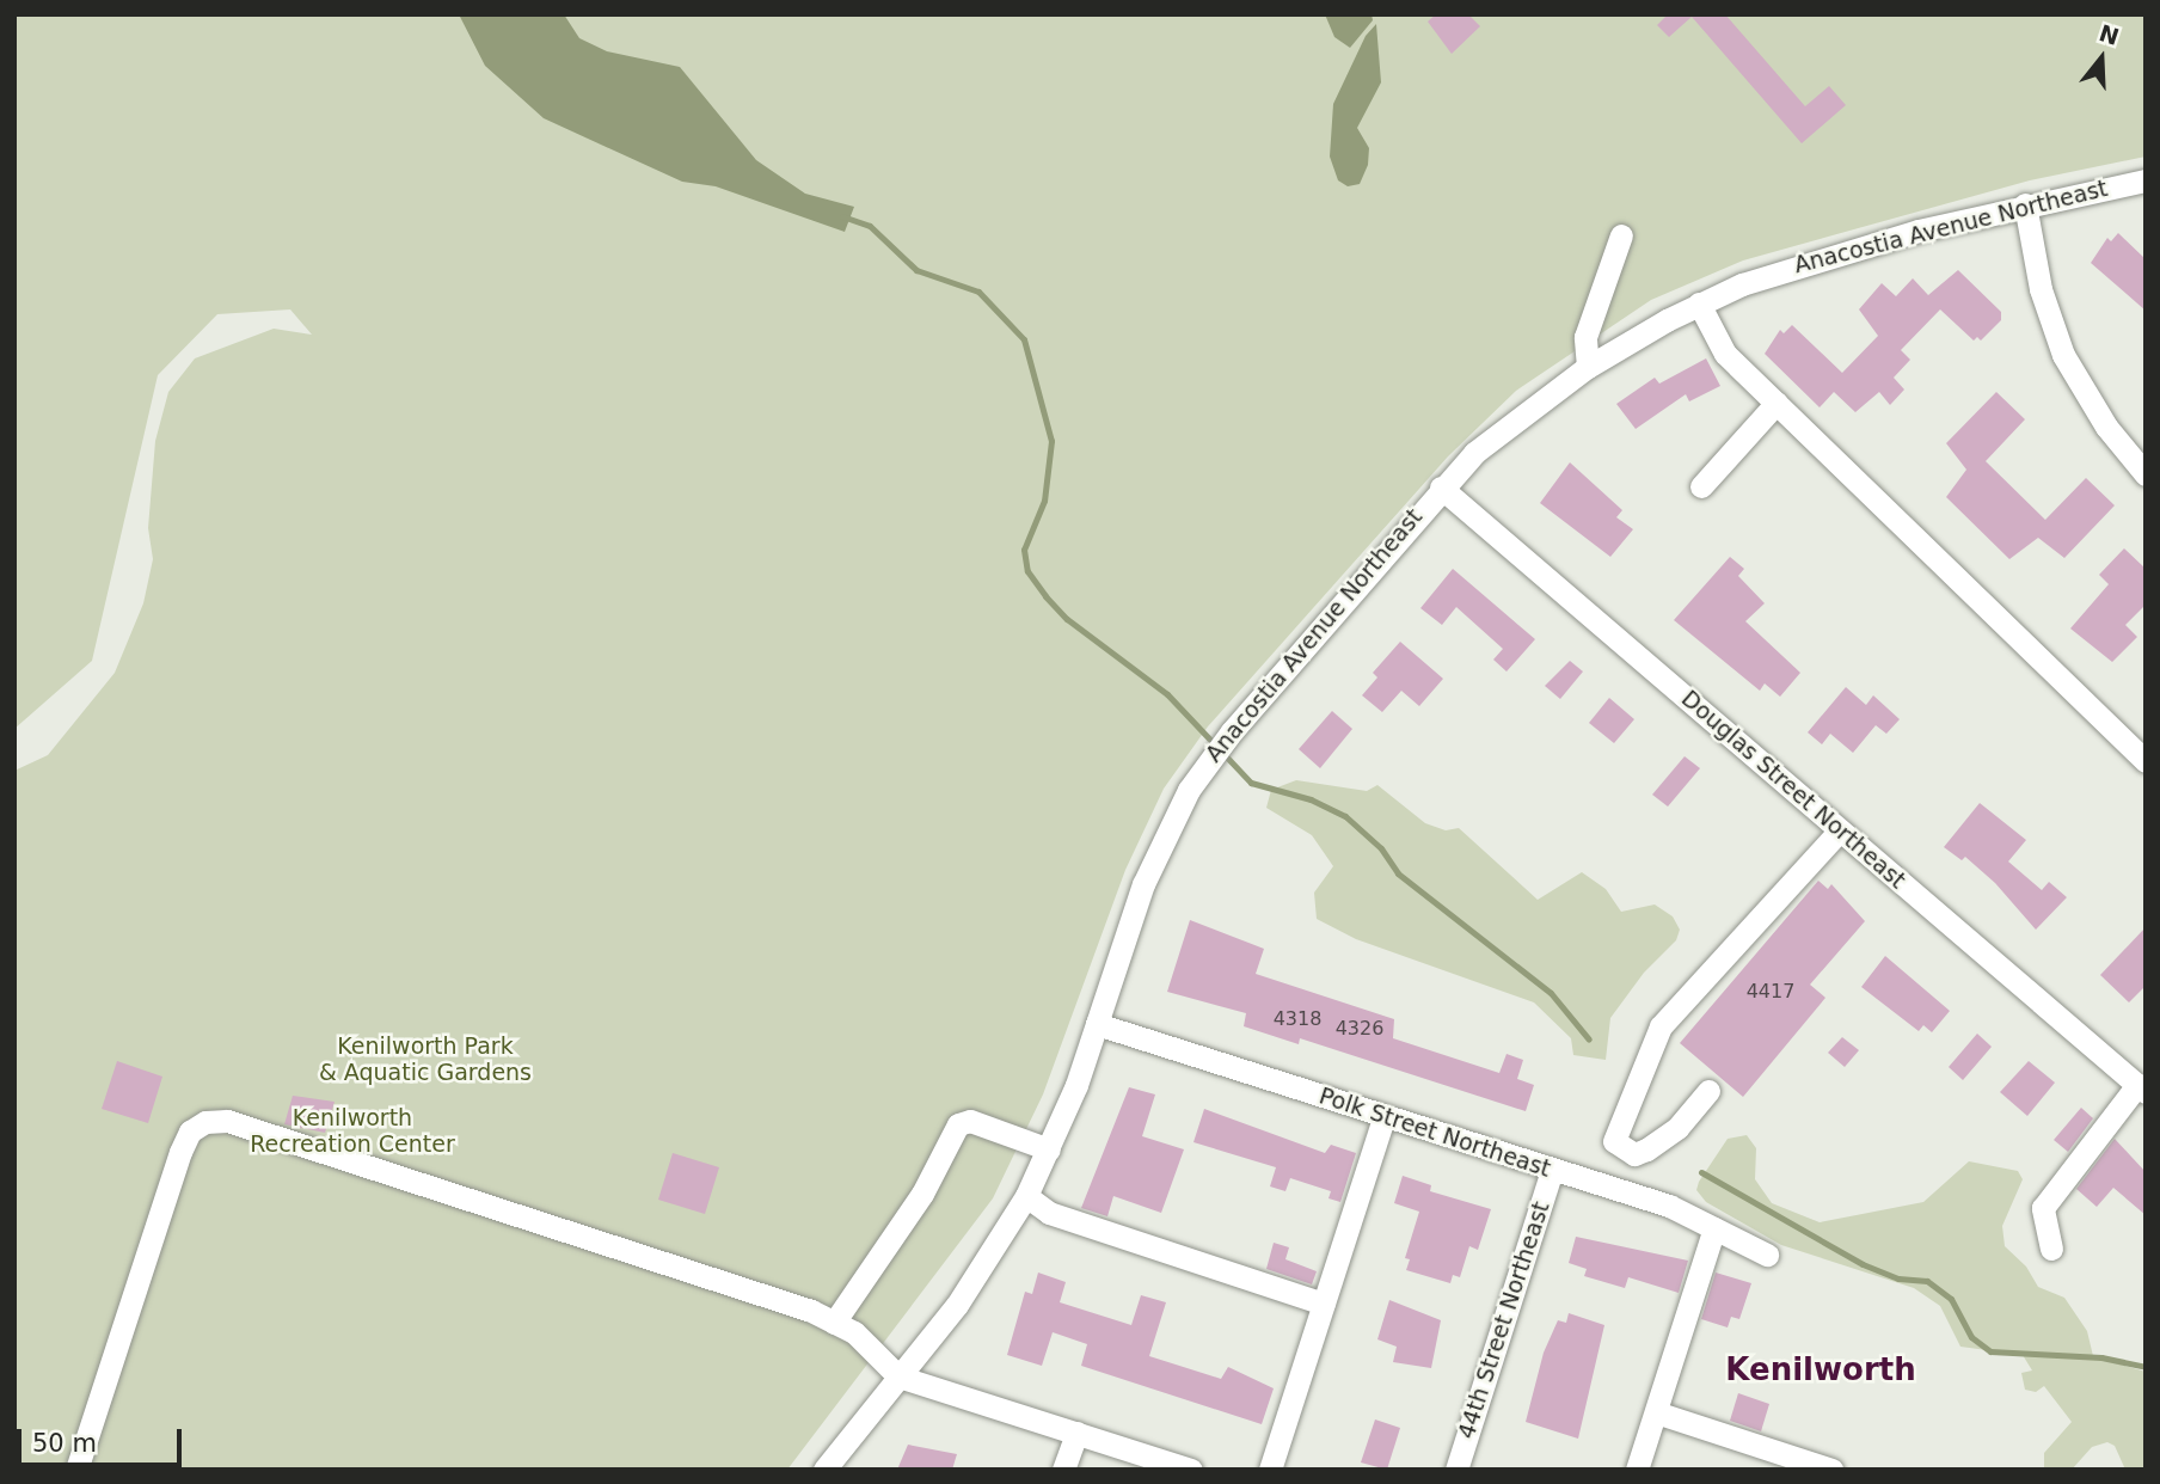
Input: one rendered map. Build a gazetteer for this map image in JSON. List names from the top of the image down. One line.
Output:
{"streets":{"street":["Anacostia Avenue Northeast","Douglas Street Northeast","Polk Street Northeast","44th Street Northeast"]},"crossings":[["Anacostia Avenue Northeast","Douglas Street Northeast"],["Anacostia Avenue Northeast","Polk Street Northeast"],["Polk Street Northeast","44th Street Northeast"]],"districts":["Kenilworth"],"parks":["Kenilworth Park & Aquatic Gardens","Kenilworth Recreation Center"],"house_numbers":["4417","4318","4326"],"scale_bar":"50 m","north":"top"}
